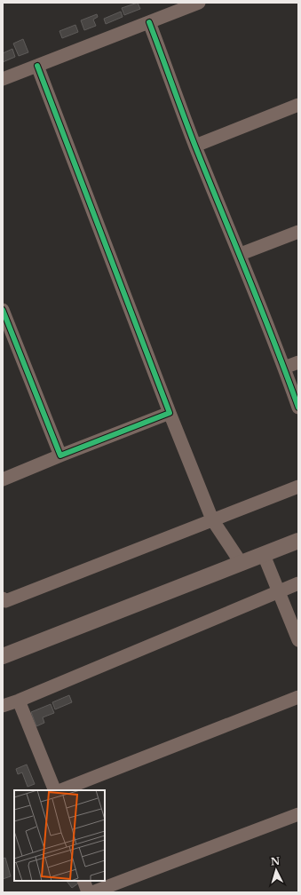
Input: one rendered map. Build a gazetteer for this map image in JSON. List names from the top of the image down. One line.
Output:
{"north":"top"}
